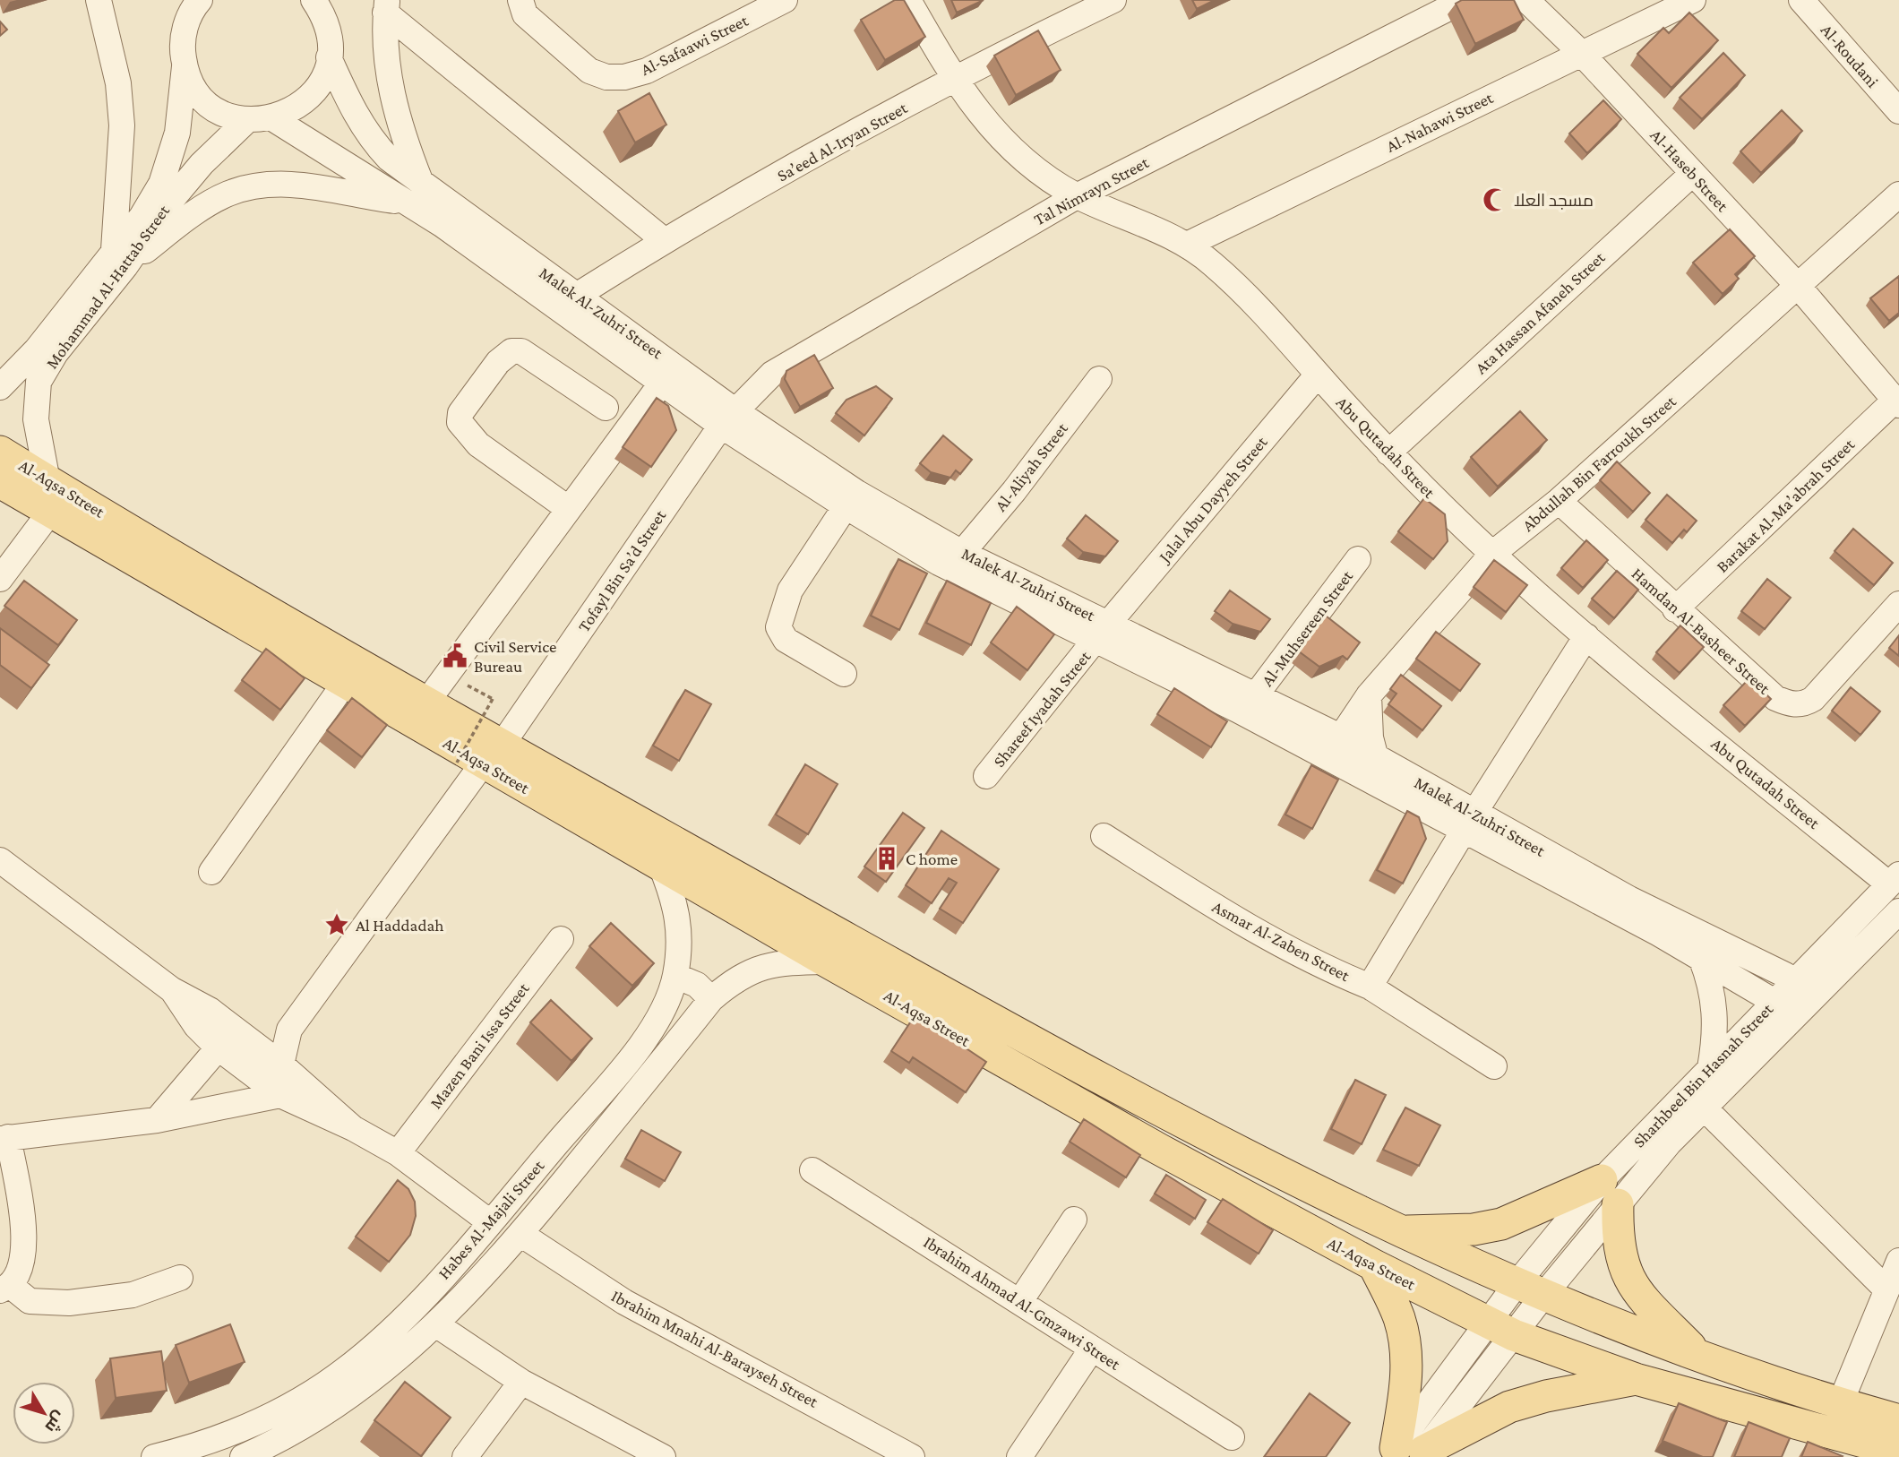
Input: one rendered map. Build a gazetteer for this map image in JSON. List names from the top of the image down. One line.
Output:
{"streets":{"main road":["Al-Aqsa Street"],"street":["Al-Safaawi Street","Al-Roudani","Al-Nahawi Street","Sa’eed Al-Iryan Street","Al-Haseb Street","Tal Nimrayn Street","Mohammad Al-Hattab Street","Malek Al-Zuhri Street","Ata Hassan Afaneh Street","Abu Qutadah Street","Abdullah Bin Farroukh Street","Al-Aliyah Street","Jalal Abu Dayyeh Street","Barakat Al-Ma’abrah Street","Tofayl Bin Sa’d Street","Al-Muhsereen Street","Hamdan Al-Basheer Street","Shareef Iyadah Street","Asmar Al-Zaben Street","Mazen Bani Issa Street","Sharhbeel Bin Hasnah Street","Habes Al-Majali Street","Ibrahim Ahmad Al-Gmzawi Street","Ibrahim Mnahi Al-Barayseh Street"]},"crossings":[["Al-Nahawi Street","Al-Haseb Street"],["Al-Nahawi Street","Abu Qutadah Street"],["Sa’eed Al-Iryan Street","Malek Al-Zuhri Street"],["Sa’eed Al-Iryan Street","Abu Qutadah Street"],["Al-Haseb Street","Ata Hassan Afaneh Street"],["Al-Haseb Street","Abdullah Bin Farroukh Street"],["Tal Nimrayn Street","Malek Al-Zuhri Street"],["Tal Nimrayn Street","Abu Qutadah Street"],["Tal Nimrayn Street","Tofayl Bin Sa’d Street"],["Mohammad Al-Hattab Street","Al-Aqsa Street"],["Malek Al-Zuhri Street","Abdullah Bin Farroukh Street"],["Malek Al-Zuhri Street","Al-Aliyah Street"],["Malek Al-Zuhri Street","Jalal Abu Dayyeh Street"],["Malek Al-Zuhri Street","Tofayl Bin Sa’d Street"],["Malek Al-Zuhri Street","Al-Muhsereen Street"],["Malek Al-Zuhri Street","Shareef Iyadah Street"],["Malek Al-Zuhri Street","Asmar Al-Zaben Street"],["Malek Al-Zuhri Street","Sharhbeel Bin Hasnah Street"],["Ata Hassan Afaneh Street","Abu Qutadah Street"],["Abu Qutadah Street","Abdullah Bin Farroukh Street"],["Abu Qutadah Street","Jalal Abu Dayyeh Street"],["Abu Qutadah Street","Asmar Al-Zaben Street"],["Abu Qutadah Street","Sharhbeel Bin Hasnah Street"],["Abdullah Bin Farroukh Street","Hamdan Al-Basheer Street"],["Al-Aqsa Street","Tofayl Bin Sa’d Street"],["Al-Aqsa Street","Sharhbeel Bin Hasnah Street"],["Al-Aqsa Street","Habes Al-Majali Street"],["Jalal Abu Dayyeh Street","Shareef Iyadah Street"],["Barakat Al-Ma’abrah Street","Hamdan Al-Basheer Street"],["Habes Al-Majali Street","Ibrahim Mnahi Al-Barayseh Street"]],"places":{"mosque":["مسجد العلا"],"public building":["Civil Service Bureau"],"building":["C home"],"place":["Al Haddadah"]},"north":"bottom right"}
